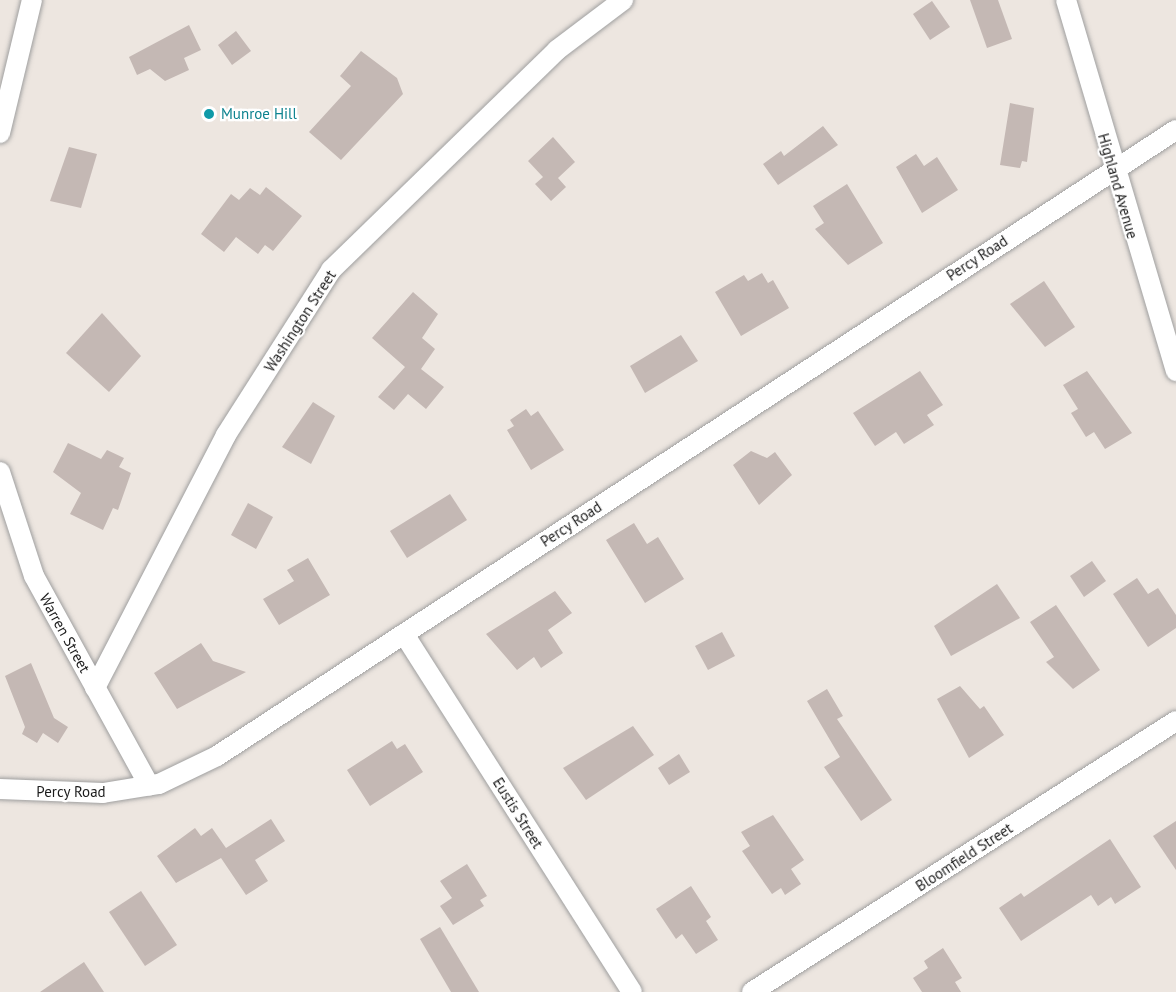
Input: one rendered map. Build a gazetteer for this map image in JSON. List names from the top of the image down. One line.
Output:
{"streets":{"street":["Highland Avenue","Percy Road","Washington Street","Warren Street","Eustis Street","Bloomfield Street"]},"crossings":[["Highland Avenue","Percy Road"],["Percy Road","Warren Street"],["Percy Road","Eustis Street"],["Washington Street","Warren Street"]],"places":["Munroe Hill"]}
